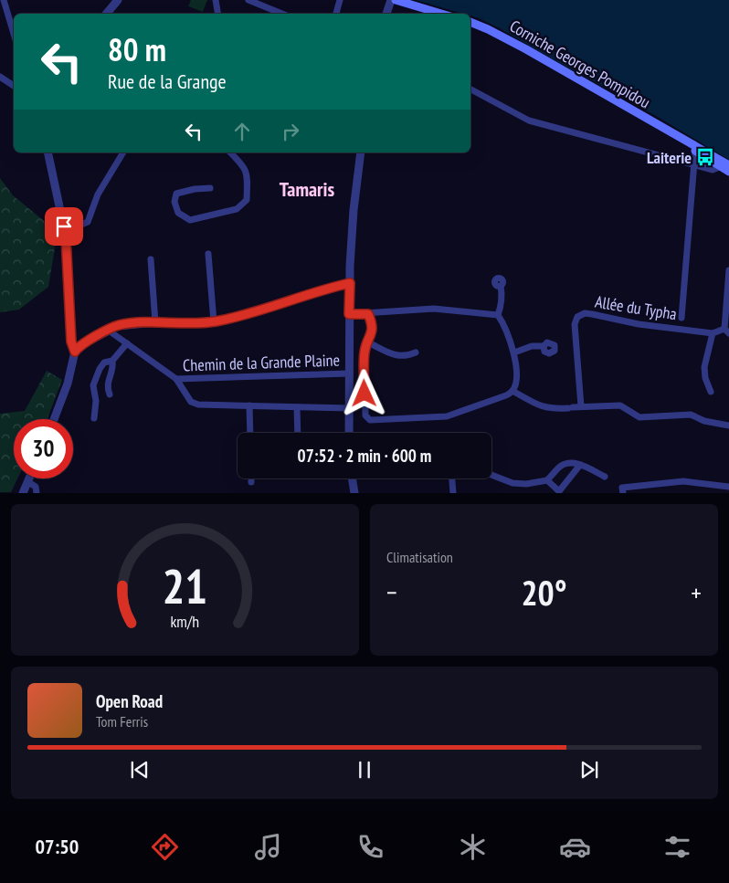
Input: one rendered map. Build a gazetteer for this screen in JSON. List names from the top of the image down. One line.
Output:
{"streets":{"main road":["Corniche Georges Pompidou"],"street":["Allée du Typha","Chemin de la Grande Plaine"]},"districts":["Tamaris"],"places":{"bus stop":["Laiterie"]},"page":{"turn":["80 m","Rue de la Grange"],"limit":"30","trip":"07:52 · 2 min · 600 m","tile":"Climatisation","heat":["−","20°","+"],"song":["Open Road","Tom Ferris"],"tabs":"07:50","gauge":["21","km/h"]}}
